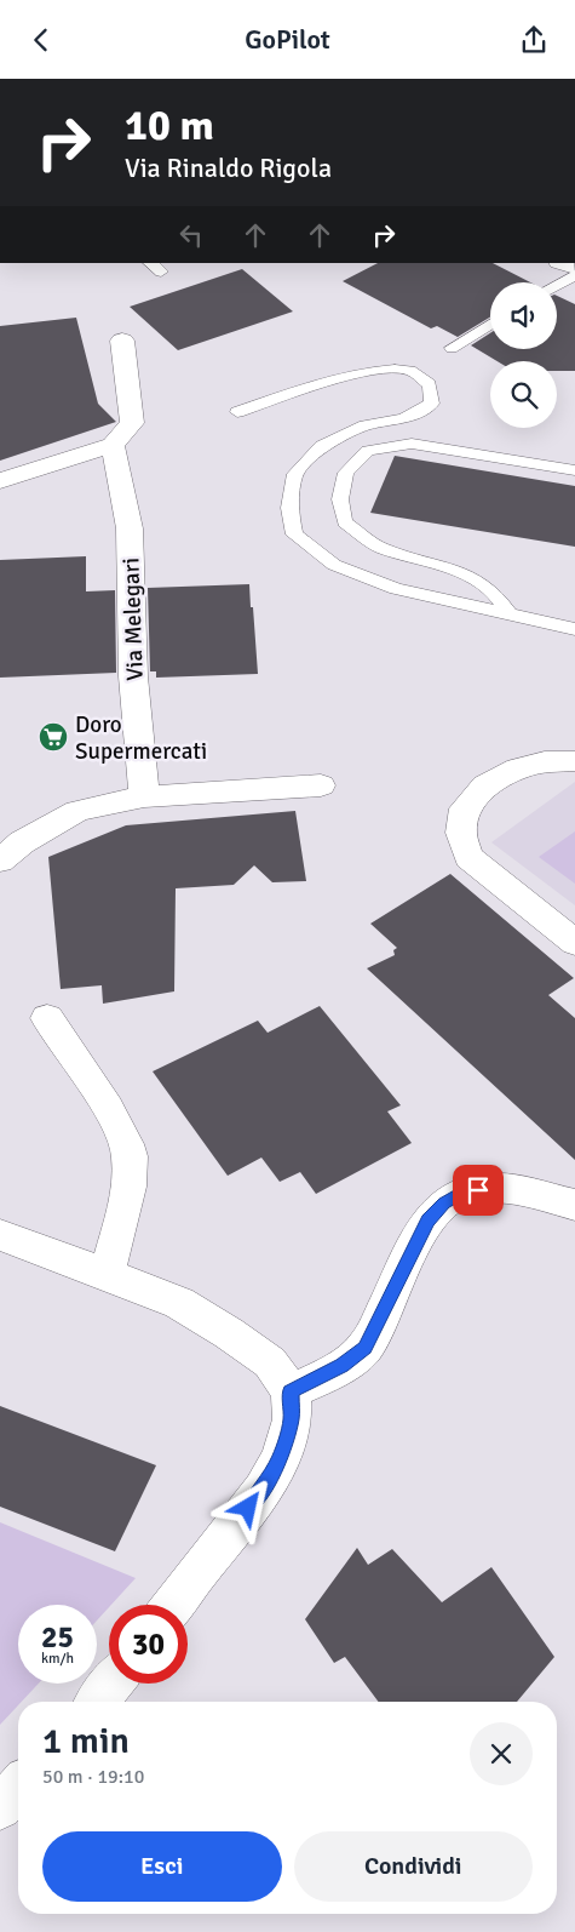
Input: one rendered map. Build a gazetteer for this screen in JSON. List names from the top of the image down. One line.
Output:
{"streets":{"street":["Via Melegari"]},"places":{"supermarket":["Doro Supermercati"]},"page":{"header":"GoPilot","turn":["10 m","Via Rinaldo Rigola"],"speed":"25 km/h","limit":"30","heading":["1 min","50 m · 19:10"],"buttons":["Esci","Condividi"]}}
